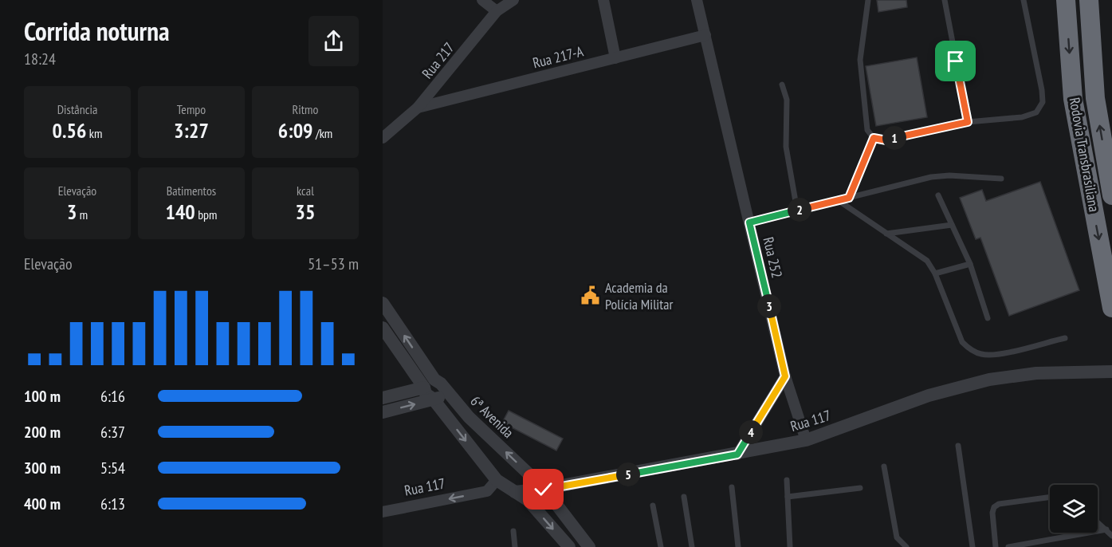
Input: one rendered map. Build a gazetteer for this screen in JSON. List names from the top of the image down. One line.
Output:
{"streets":{"highway":["Rodovia Transbrasiliana"],"street":["Rua 217-A","Rua 217","Rua 252","6ª Avenida","Rua 117"]},"crossings":[["Rua 217-A","Rua 217"],["Rua 217-A","Rua 252"],["Rua 252","Rua 117"],["6ª Avenida","Rua 117"]],"places":{"public building":["Academia da Polícia Militar"]},"page":{"heading":["Corrida noturna","18:24"],"stats":[["Distância","0.56 km"],["Tempo","3:27"],["Ritmo","6:09 /km"],["Elevação","3 m"],["Batimentos","140 bpm"],["kcal","35"]],"pins":["1","2","3","4","5"],"chart":["Elevação","51–53 m"],"list":[{"name":"100 m","note":"6:16"},{"name":"200 m","note":"6:37"},{"name":"300 m","note":"5:54"},{"name":"400 m","note":"6:13"}]}}
